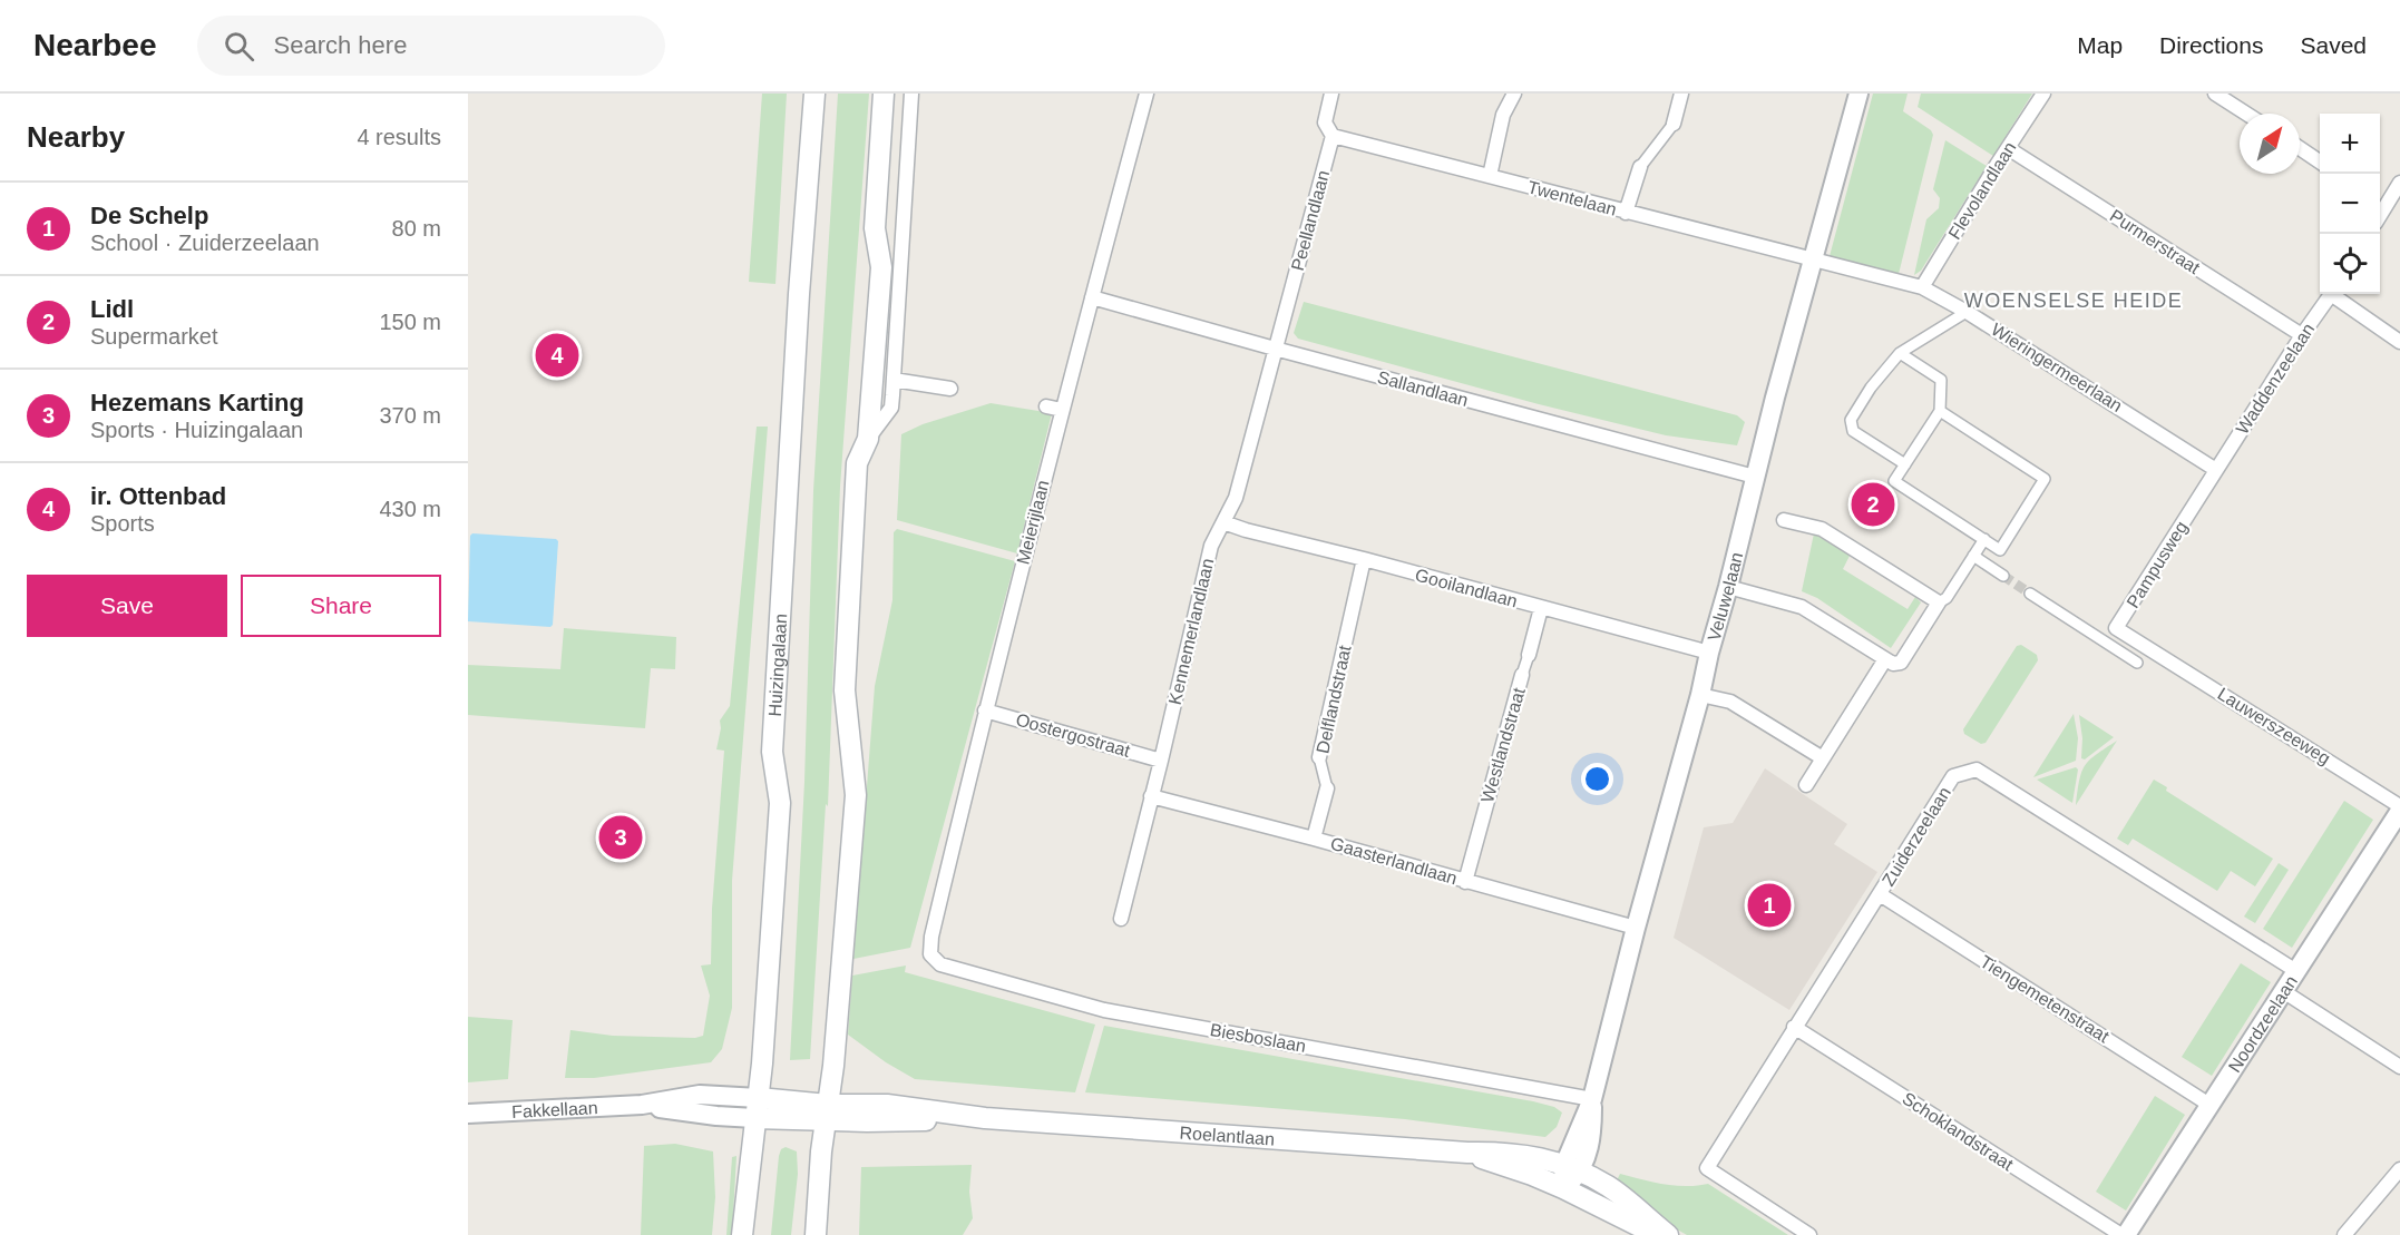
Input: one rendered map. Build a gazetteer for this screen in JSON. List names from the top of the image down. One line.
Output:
{"streets":{"main road":["Huizingalaan","Roelantlaan"],"street":["Flevolandlaan","Twentelaan","Peellandlaan","Purmerstraat","Wieringermeerlaan","Waddenzeelaan","Sallandlaan","Meierijlaan","Pampusweg","Gooilandlaan","Veluwelaan","Kennemerlandlaan","Delflandstraat","Lauwerszeeweg","Oostergostraat","Westlandstraat","Zuiderzeelaan","Gaasterlandlaan","Tiengemetenstraat","Noordzeelaan","Biesboslaan","Fakkellaan","Schoklandstraat"]},"crossings":[["Flevolandlaan","Purmerstraat"],["Flevolandlaan","Wieringermeerlaan"],["Twentelaan","Peellandlaan"],["Twentelaan","Wieringermeerlaan"],["Twentelaan","Veluwelaan"],["Peellandlaan","Sallandlaan"],["Peellandlaan","Kennemerlandlaan"],["Purmerstraat","Waddenzeelaan"],["Wieringermeerlaan","Waddenzeelaan"],["Wieringermeerlaan","Pampusweg"],["Wieringermeerlaan","Veluwelaan"],["Waddenzeelaan","Pampusweg"],["Sallandlaan","Meierijlaan"],["Sallandlaan","Veluwelaan"],["Sallandlaan","Kennemerlandlaan"],["Meierijlaan","Oostergostraat"],["Meierijlaan","Biesboslaan"],["Pampusweg","Lauwerszeeweg"],["Gooilandlaan","Veluwelaan"],["Gooilandlaan","Kennemerlandlaan"],["Gooilandlaan","Delflandstraat"],["Gooilandlaan","Westlandstraat"],["Veluwelaan","Gaasterlandlaan"],["Veluwelaan","Biesboslaan"],["Veluwelaan","Roelantlaan"],["Kennemerlandlaan","Oostergostraat"],["Kennemerlandlaan","Gaasterlandlaan"],["Huizingalaan","Fakkellaan"],["Huizingalaan","Roelantlaan"],["Delflandstraat","Gaasterlandlaan"],["Lauwerszeeweg","Noordzeelaan"],["Westlandstraat","Gaasterlandlaan"],["Zuiderzeelaan","Tiengemetenstraat"],["Zuiderzeelaan","Noordzeelaan"],["Zuiderzeelaan","Schoklandstraat"],["Tiengemetenstraat","Noordzeelaan"],["Noordzeelaan","Schoklandstraat"],["Fakkellaan","Roelantlaan"]],"districts":["WOENSELSE HEIDE"],"north":"top right","page":{"header":"Nearbee","search":"Search here","nav":["Map","Directions","Saved"],"heading":["Nearby","4 results"],"map_buttons":["+","−"],"list":[{"mark":"1","name":"De Schelp","note":"School · Zuiderzeelaan","value":"80 m"},{"mark":"2","name":"Lidl","note":"Supermarket","value":"150 m"},{"mark":"3","name":"Hezemans Karting","note":"Sports · Huizingalaan","value":"370 m"},{"mark":"4","name":"ir. Ottenbad","note":"Sports","value":"430 m"}],"pins":["4","2","3","1"],"buttons":["Save","Share"]}}
